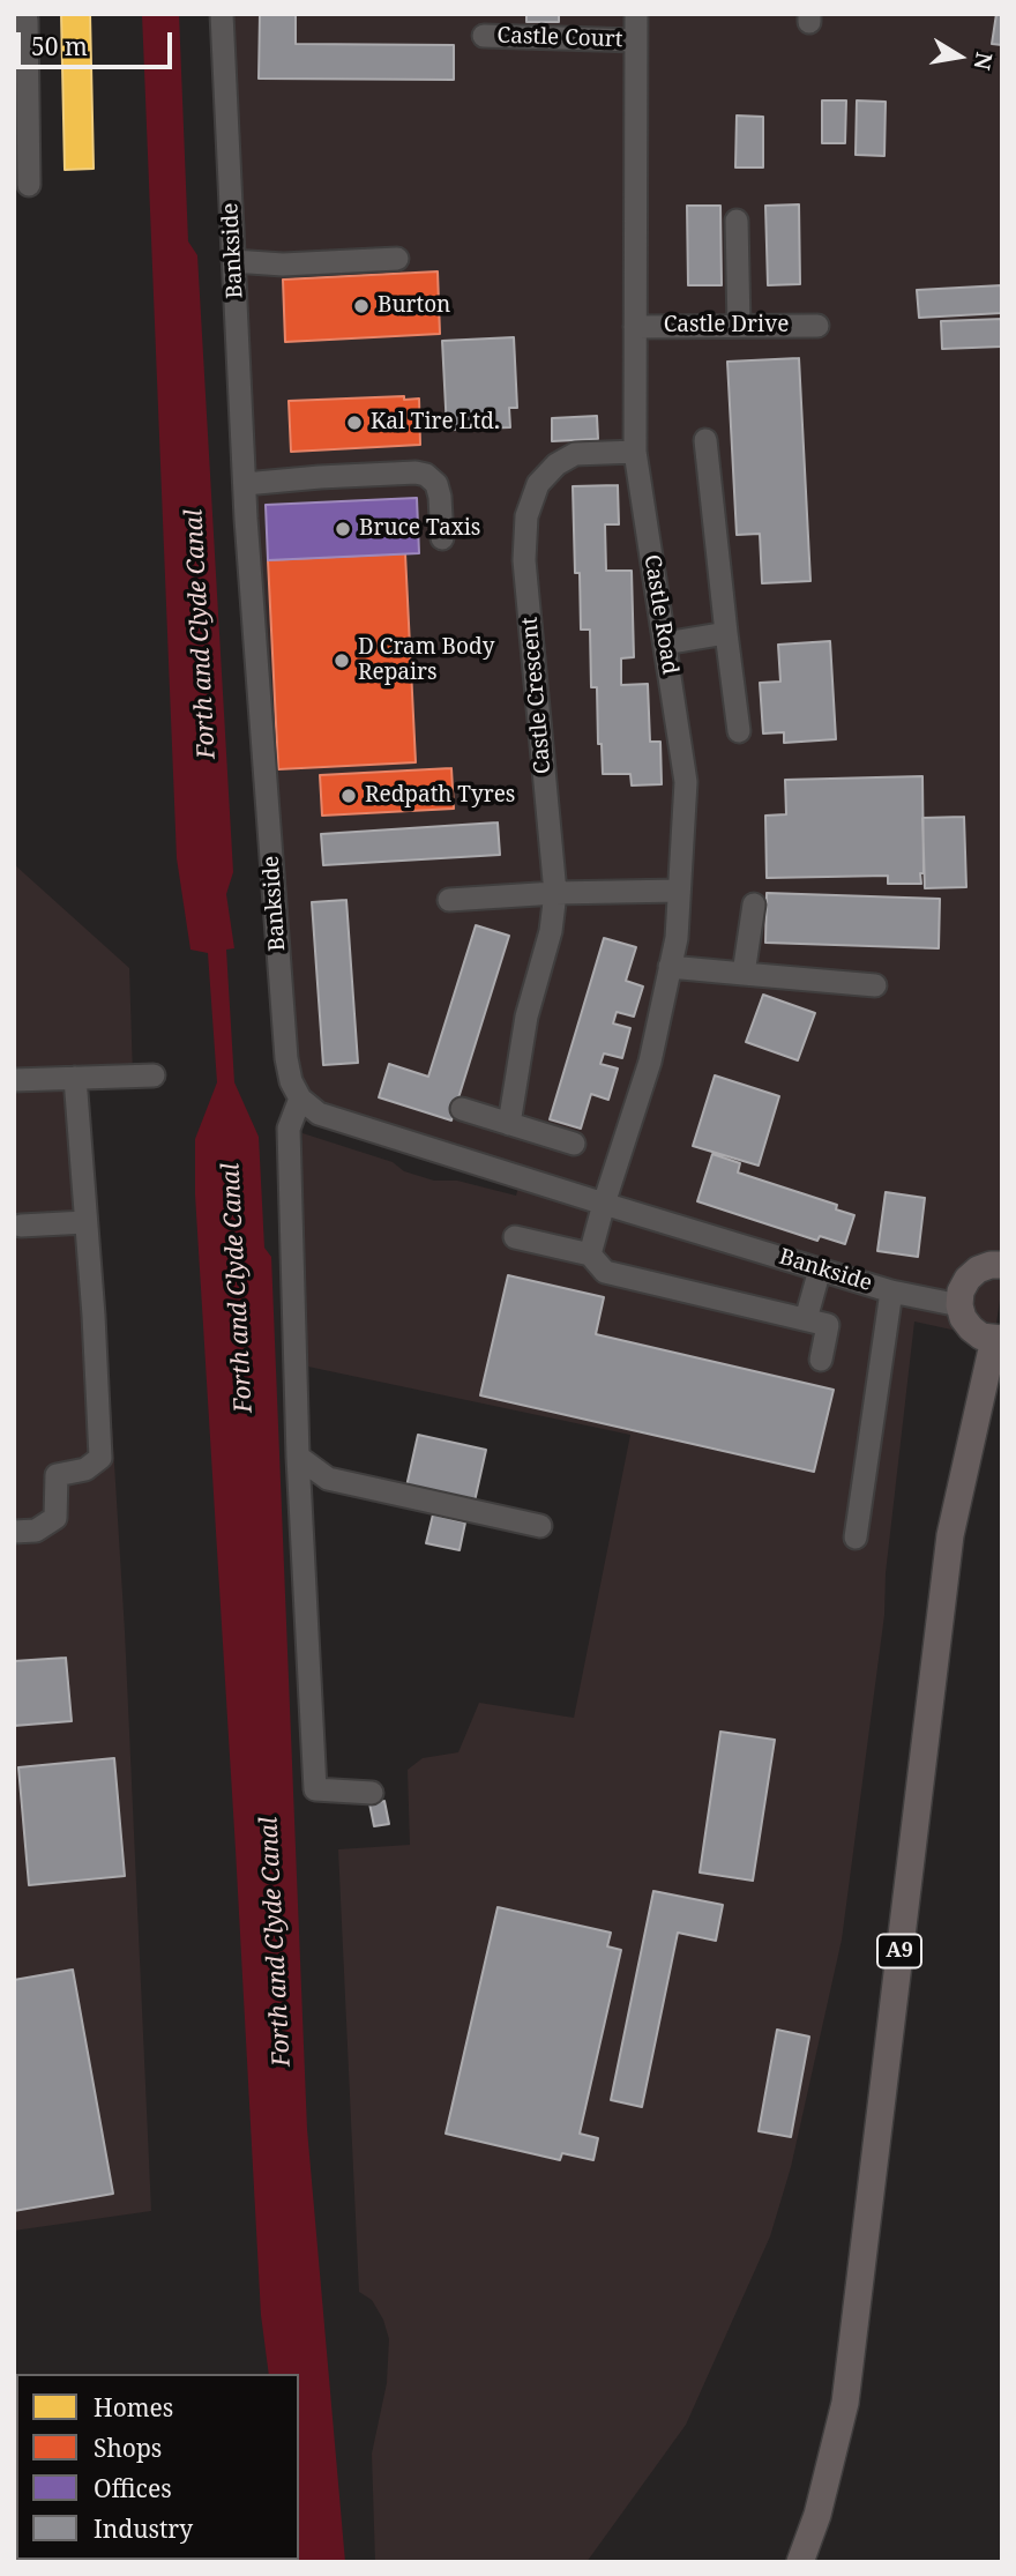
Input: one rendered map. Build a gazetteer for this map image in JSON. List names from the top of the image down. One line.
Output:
{"streets":{"main road":["A9"],"street":["Castle Court","Bankside","Castle Drive","Castle Road","Castle Crescent"]},"crossings":[["Castle Court","Castle Road"],["Bankside","Castle Road"],["Castle Drive","Castle Road"],["Castle Road","Castle Crescent"]],"water":["Forth and Clyde Canal"],"places":["Burton","Kal Tire Ltd.","Bruce Taxis","D Cram Body Repairs","Redpath Tyres"],"legend":["Homes","Shops","Offices","Industry"],"scale_bar":"50 m","north":"right"}
